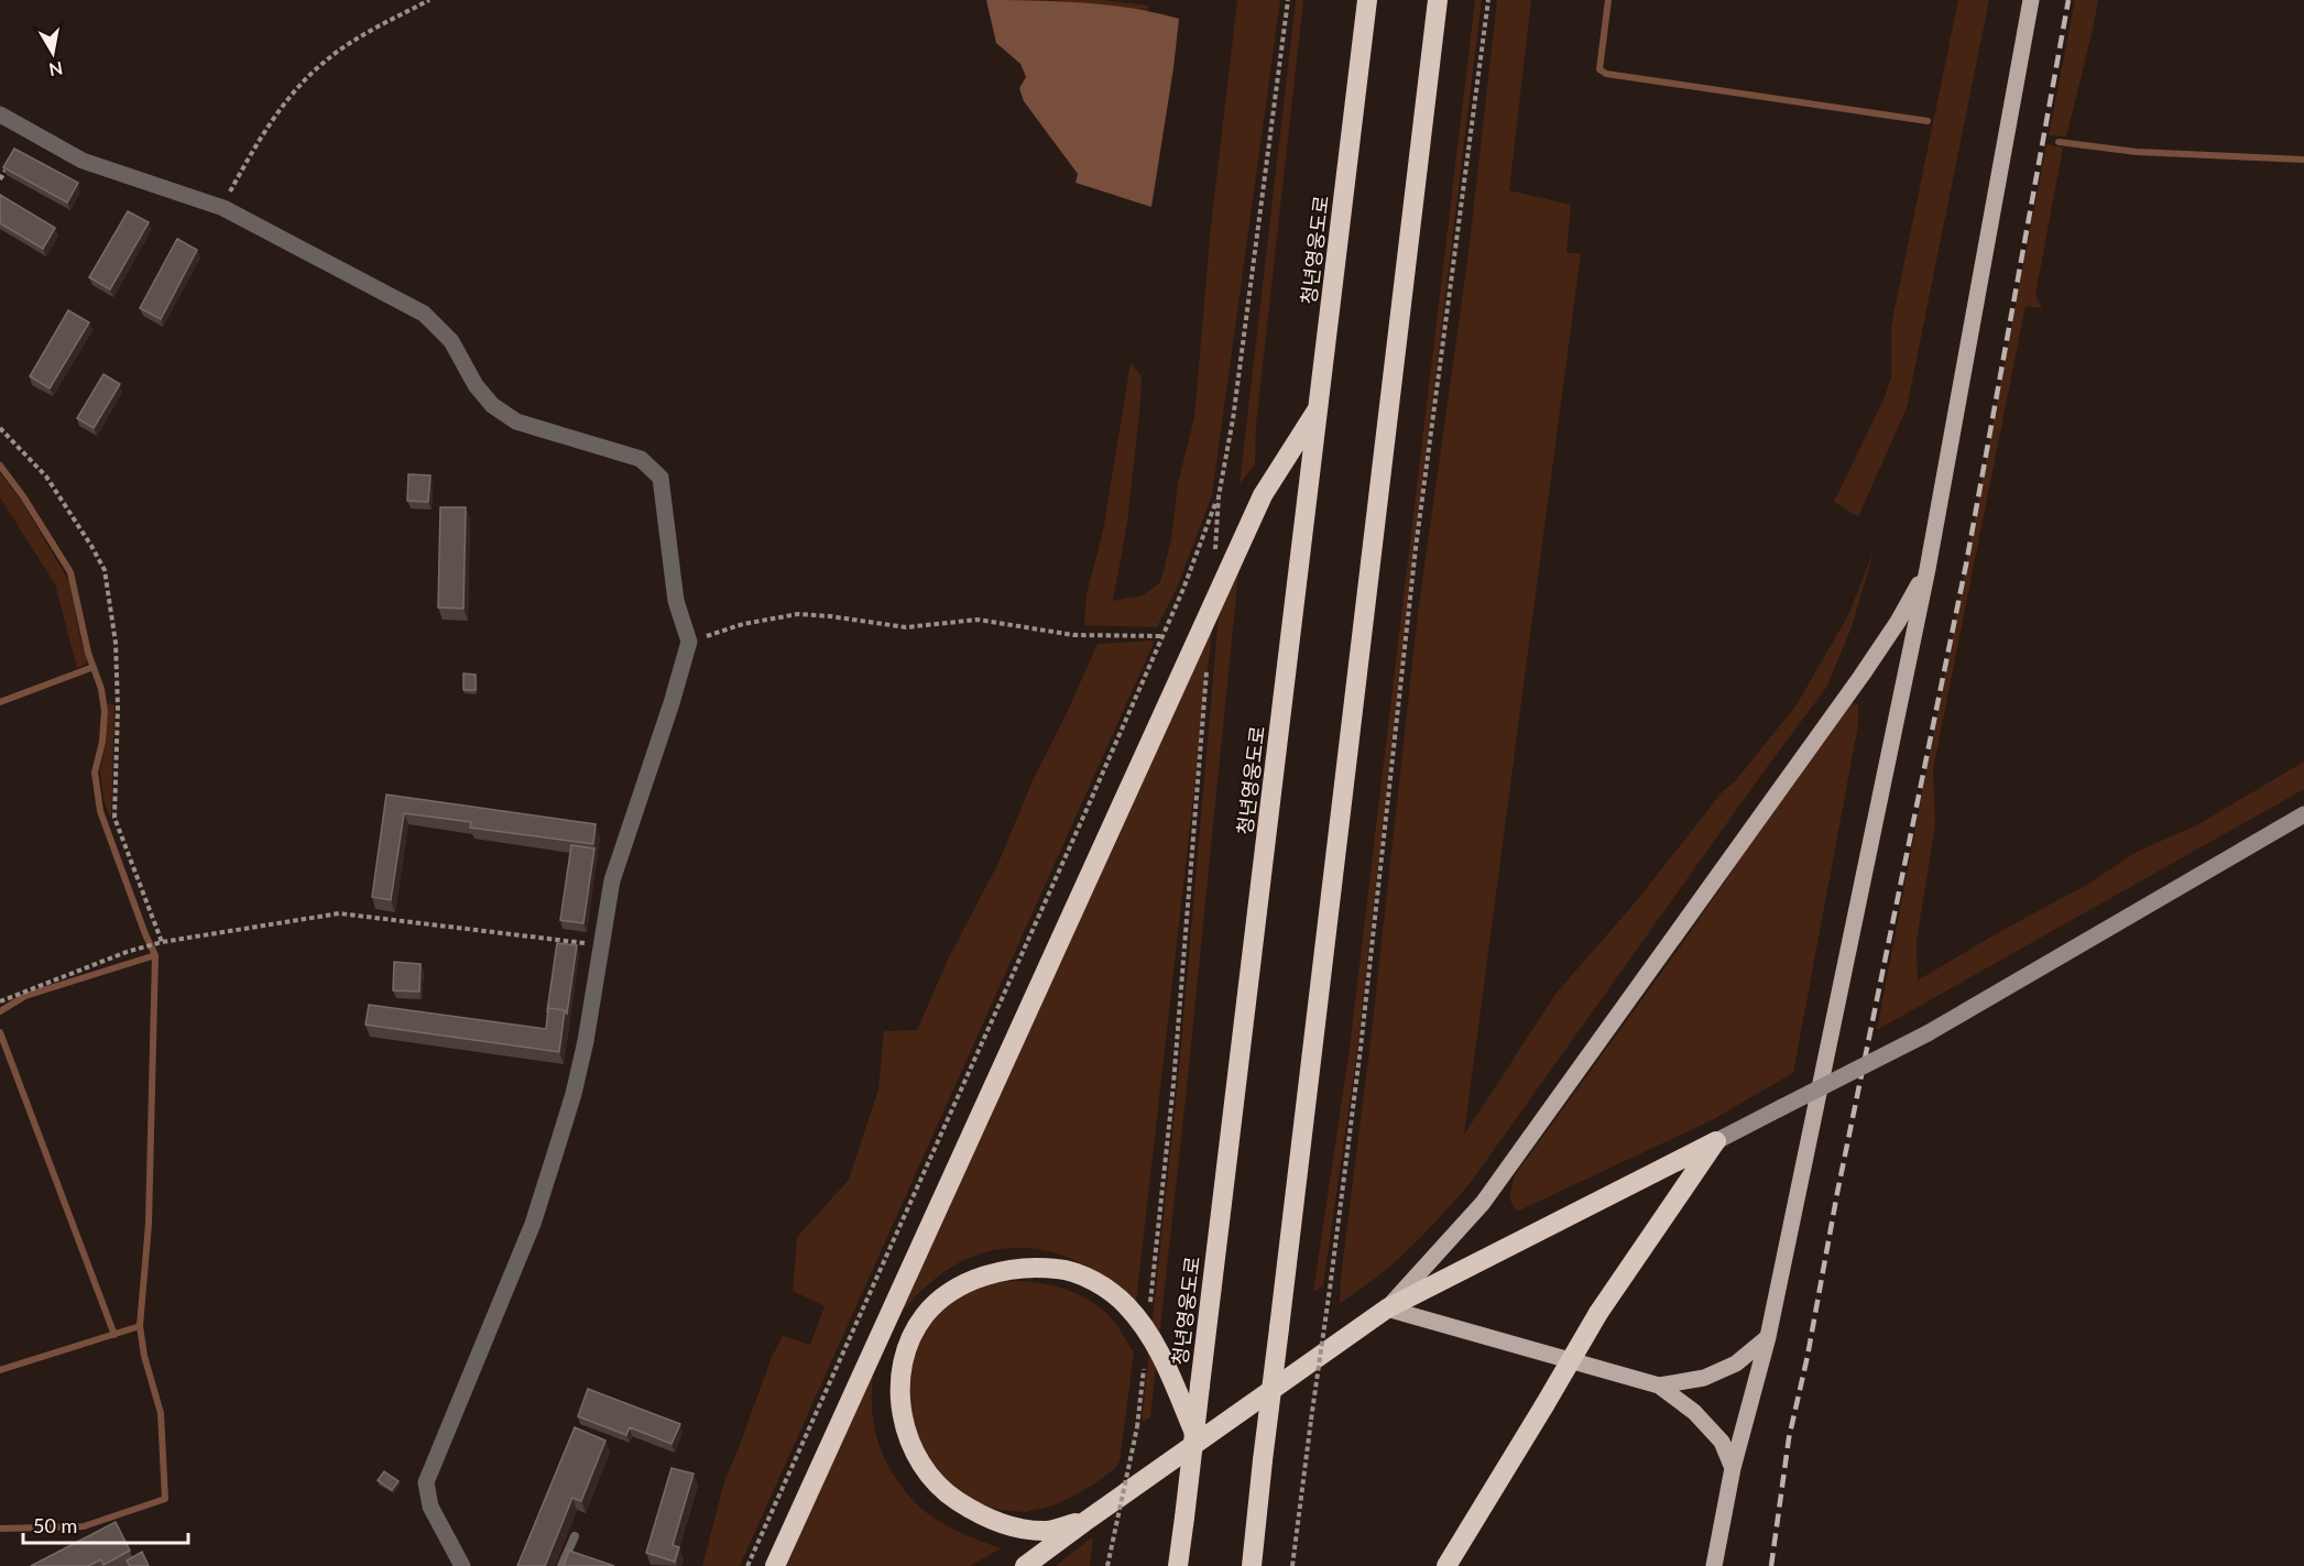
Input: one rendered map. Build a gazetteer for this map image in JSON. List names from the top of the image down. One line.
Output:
{"streets":{"highway":["청년영웅도로"]},"scale_bar":"50 m","north":"bottom"}
